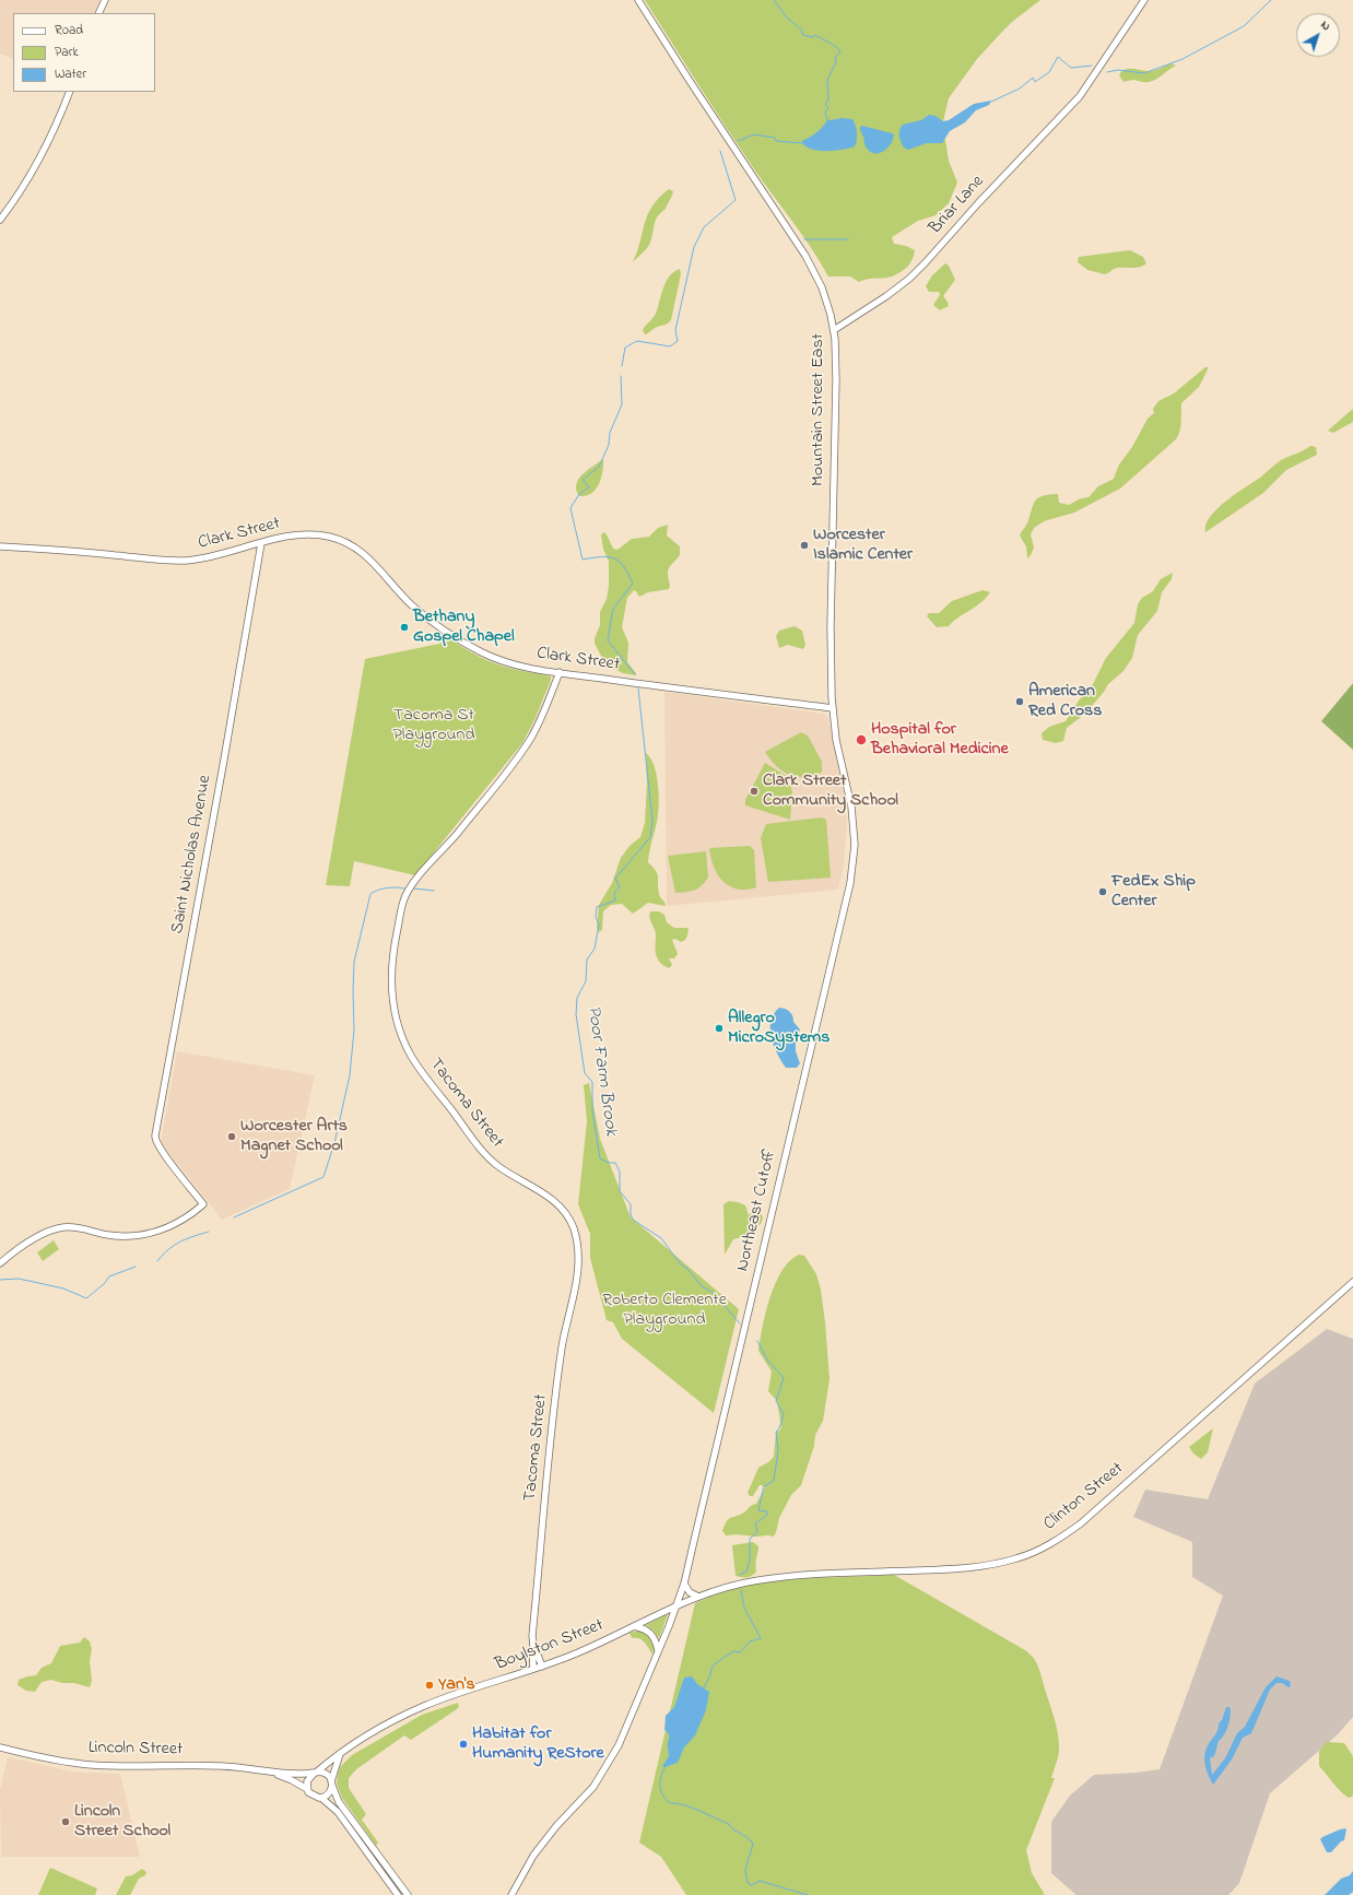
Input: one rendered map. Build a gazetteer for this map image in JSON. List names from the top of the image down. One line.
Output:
{"streets":{"main road":["Briar Lane","Mountain Street East","Clark Street","Saint Nicholas Avenue","Tacoma Street","Northeast Cutoff","Clinton Street","Boylston Street","Lincoln Street"]},"crossings":[["Briar Lane","Mountain Street East"],["Mountain Street East","Clark Street"],["Mountain Street East","Northeast Cutoff"],["Clark Street","Saint Nicholas Avenue"],["Clark Street","Tacoma Street"],["Tacoma Street","Boylston Street"],["Northeast Cutoff","Boylston Street"],["Clinton Street","Boylston Street"],["Boylston Street","Lincoln Street"]],"water":["Poor Farm Brook"],"parks":["Tacoma St Playground","Roberto Clemente Playground"],"places":["Worcester Islamic Center","Bethany Gospel Chapel","American Red Cross","Hospital for Behavioral Medicine","Clark Street Community School","FedEx Ship Center","Allegro MicroSystems","Worcester Arts Magnet School","Yan's","Habitat for Humanity ReStore","Lincoln Street School"],"legend":["Road","Park","Water"],"north":"top right"}
